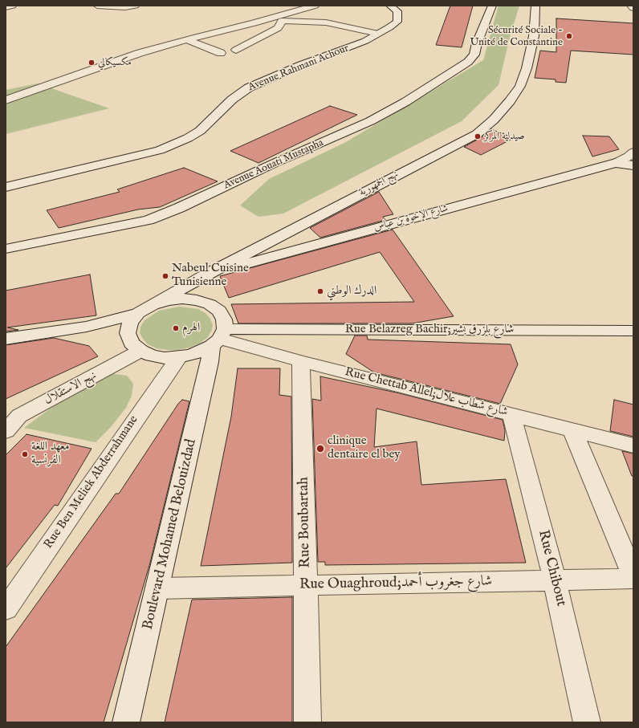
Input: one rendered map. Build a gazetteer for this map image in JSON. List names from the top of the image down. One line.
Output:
{"streets":{"street":["Avenue Rahmani Achour","Avenue Aouati Mustapha","نهج الجمهورية","شارع الإخوة بن عباس","Rue Belazreg Bachir;شارع بلزرق بشير","نهج الاستقلال","Rue Chettab Allel;شارع شطاب علال","Rue Ben Meliek Abderrahmane","Rue Boubartah","Boulevard Mohamed Belouizdad","Rue Chibout","Rue Ouaghroud;شارع جغروب أحمد"]},"crossings":[["نهج الجمهورية","شارع الإخوة بن عباس"],["نهج الجمهورية","Rue Belazreg Bachir;شارع بلزرق بشير"],["نهج الجمهورية","نهج الاستقلال"],["نهج الجمهورية","Rue Chettab Allel;شارع شطاب علال"],["نهج الجمهورية","Rue Ben Meliek Abderrahmane"],["نهج الجمهورية","Boulevard Mohamed Belouizdad"],["Rue Belazreg Bachir;شارع بلزرق بشير","نهج الاستقلال"],["Rue Belazreg Bachir;شارع بلزرق بشير","Rue Chettab Allel;شارع شطاب علال"],["Rue Belazreg Bachir;شارع بلزرق بشير","Rue Ben Meliek Abderrahmane"],["Rue Belazreg Bachir;شارع بلزرق بشير","Boulevard Mohamed Belouizdad"],["نهج الاستقلال","Rue Chettab Allel;شارع شطاب علال"],["نهج الاستقلال","Rue Ben Meliek Abderrahmane"],["نهج الاستقلال","Boulevard Mohamed Belouizdad"],["Rue Chettab Allel;شارع شطاب علال","Rue Ben Meliek Abderrahmane"],["Rue Chettab Allel;شارع شطاب علال","Rue Boubartah"],["Rue Chettab Allel;شارع شطاب علال","Boulevard Mohamed Belouizdad"],["Rue Chettab Allel;شارع شطاب علال","Rue Chibout"],["Rue Ben Meliek Abderrahmane","Boulevard Mohamed Belouizdad"],["Rue Boubartah","Rue Ouaghroud;شارع جغروب أحمد"],["Boulevard Mohamed Belouizdad","Rue Ouaghroud;شارع جغروب أحمد"],["Rue Chibout","Rue Ouaghroud;شارع جغروب أحمد"]],"places":["Sécurité Sociale - Unité de Constantine","مكسيكالي","صيدلية المركز","Nabeul Cuisine Tunisienne","الدرك الوطني","الهرم","clinique dentaire el bey","معهد اللغة الفرنسية"]}
